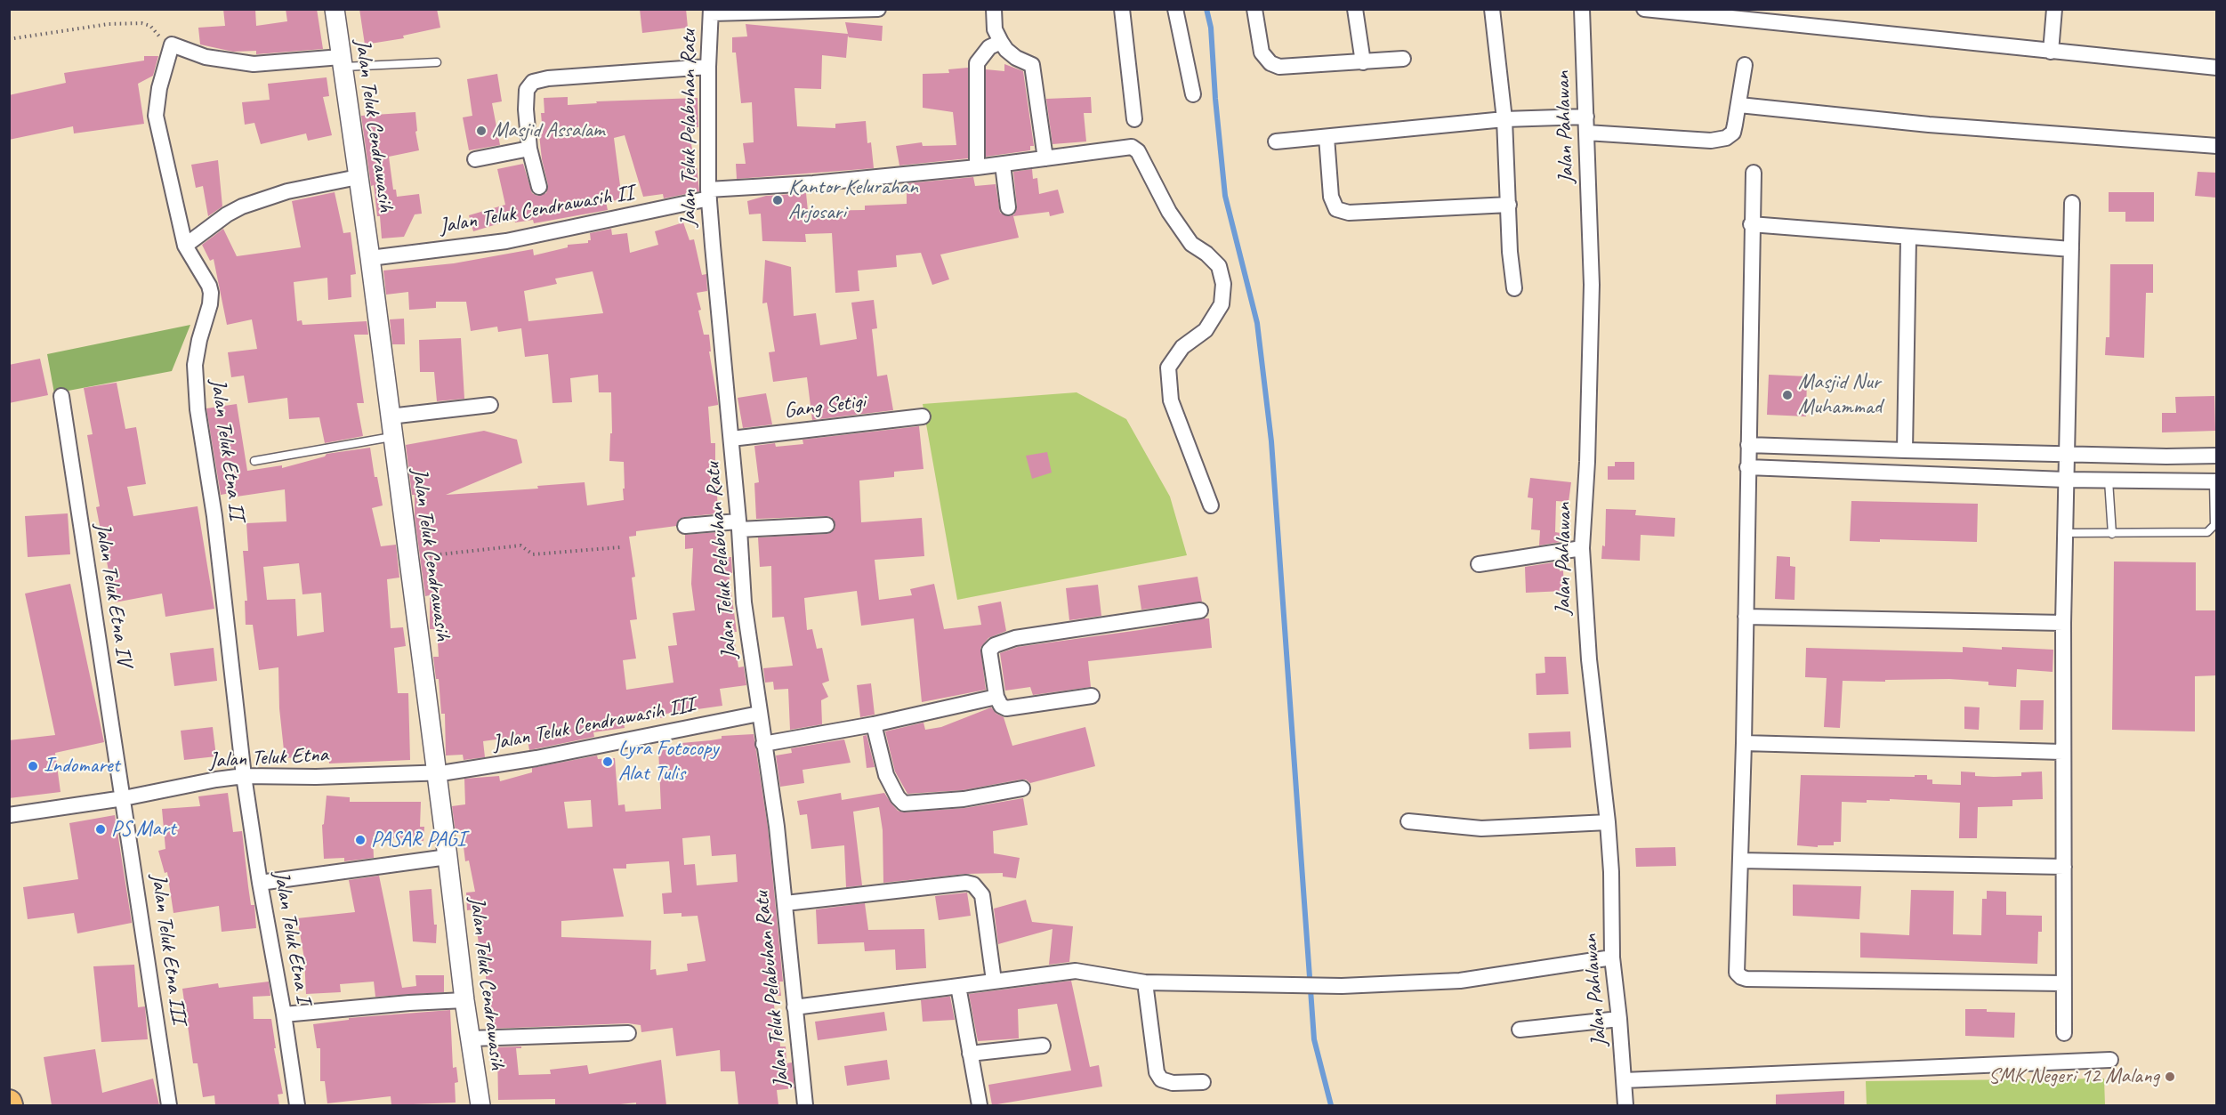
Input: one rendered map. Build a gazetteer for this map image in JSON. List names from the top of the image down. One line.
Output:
{"streets":{"street":["Jalan Teluk Cendrawasih","Jalan Pahlawan","Jalan Teluk Pelabuhan Ratu","Jalan Teluk Cendrawasih II","Gang Setigi","Jalan Teluk Etna II","Jalan Teluk Etna IV","Jalan Teluk Cendrawasih III","Jalan Teluk Etna","Jalan Teluk Etna I","Jalan Teluk Etna III"]},"crossings":[["Jalan Teluk Cendrawasih","Jalan Teluk Cendrawasih II"],["Jalan Teluk Cendrawasih","Jalan Teluk Cendrawasih III"],["Jalan Teluk Cendrawasih","Jalan Teluk Etna"],["Jalan Teluk Pelabuhan Ratu","Jalan Teluk Cendrawasih II"],["Jalan Teluk Pelabuhan Ratu","Gang Setigi"],["Jalan Teluk Pelabuhan Ratu","Jalan Teluk Cendrawasih III"],["Jalan Teluk Etna II","Jalan Teluk Etna"],["Jalan Teluk Etna II","Jalan Teluk Etna I"],["Jalan Teluk Etna IV","Jalan Teluk Etna"],["Jalan Teluk Etna IV","Jalan Teluk Etna III"],["Jalan Teluk Cendrawasih III","Jalan Teluk Etna"],["Jalan Teluk Etna","Jalan Teluk Etna I"],["Jalan Teluk Etna","Jalan Teluk Etna III"]],"places":["Masjid Assalam","Kantor Kelurahan Arjosari","Masjid Nur Muhammad","Lyra Fotocopy Alat Tulis","Indomaret","PS Mart","PASAR PAGI","SMK Negeri 12 Malang"]}
